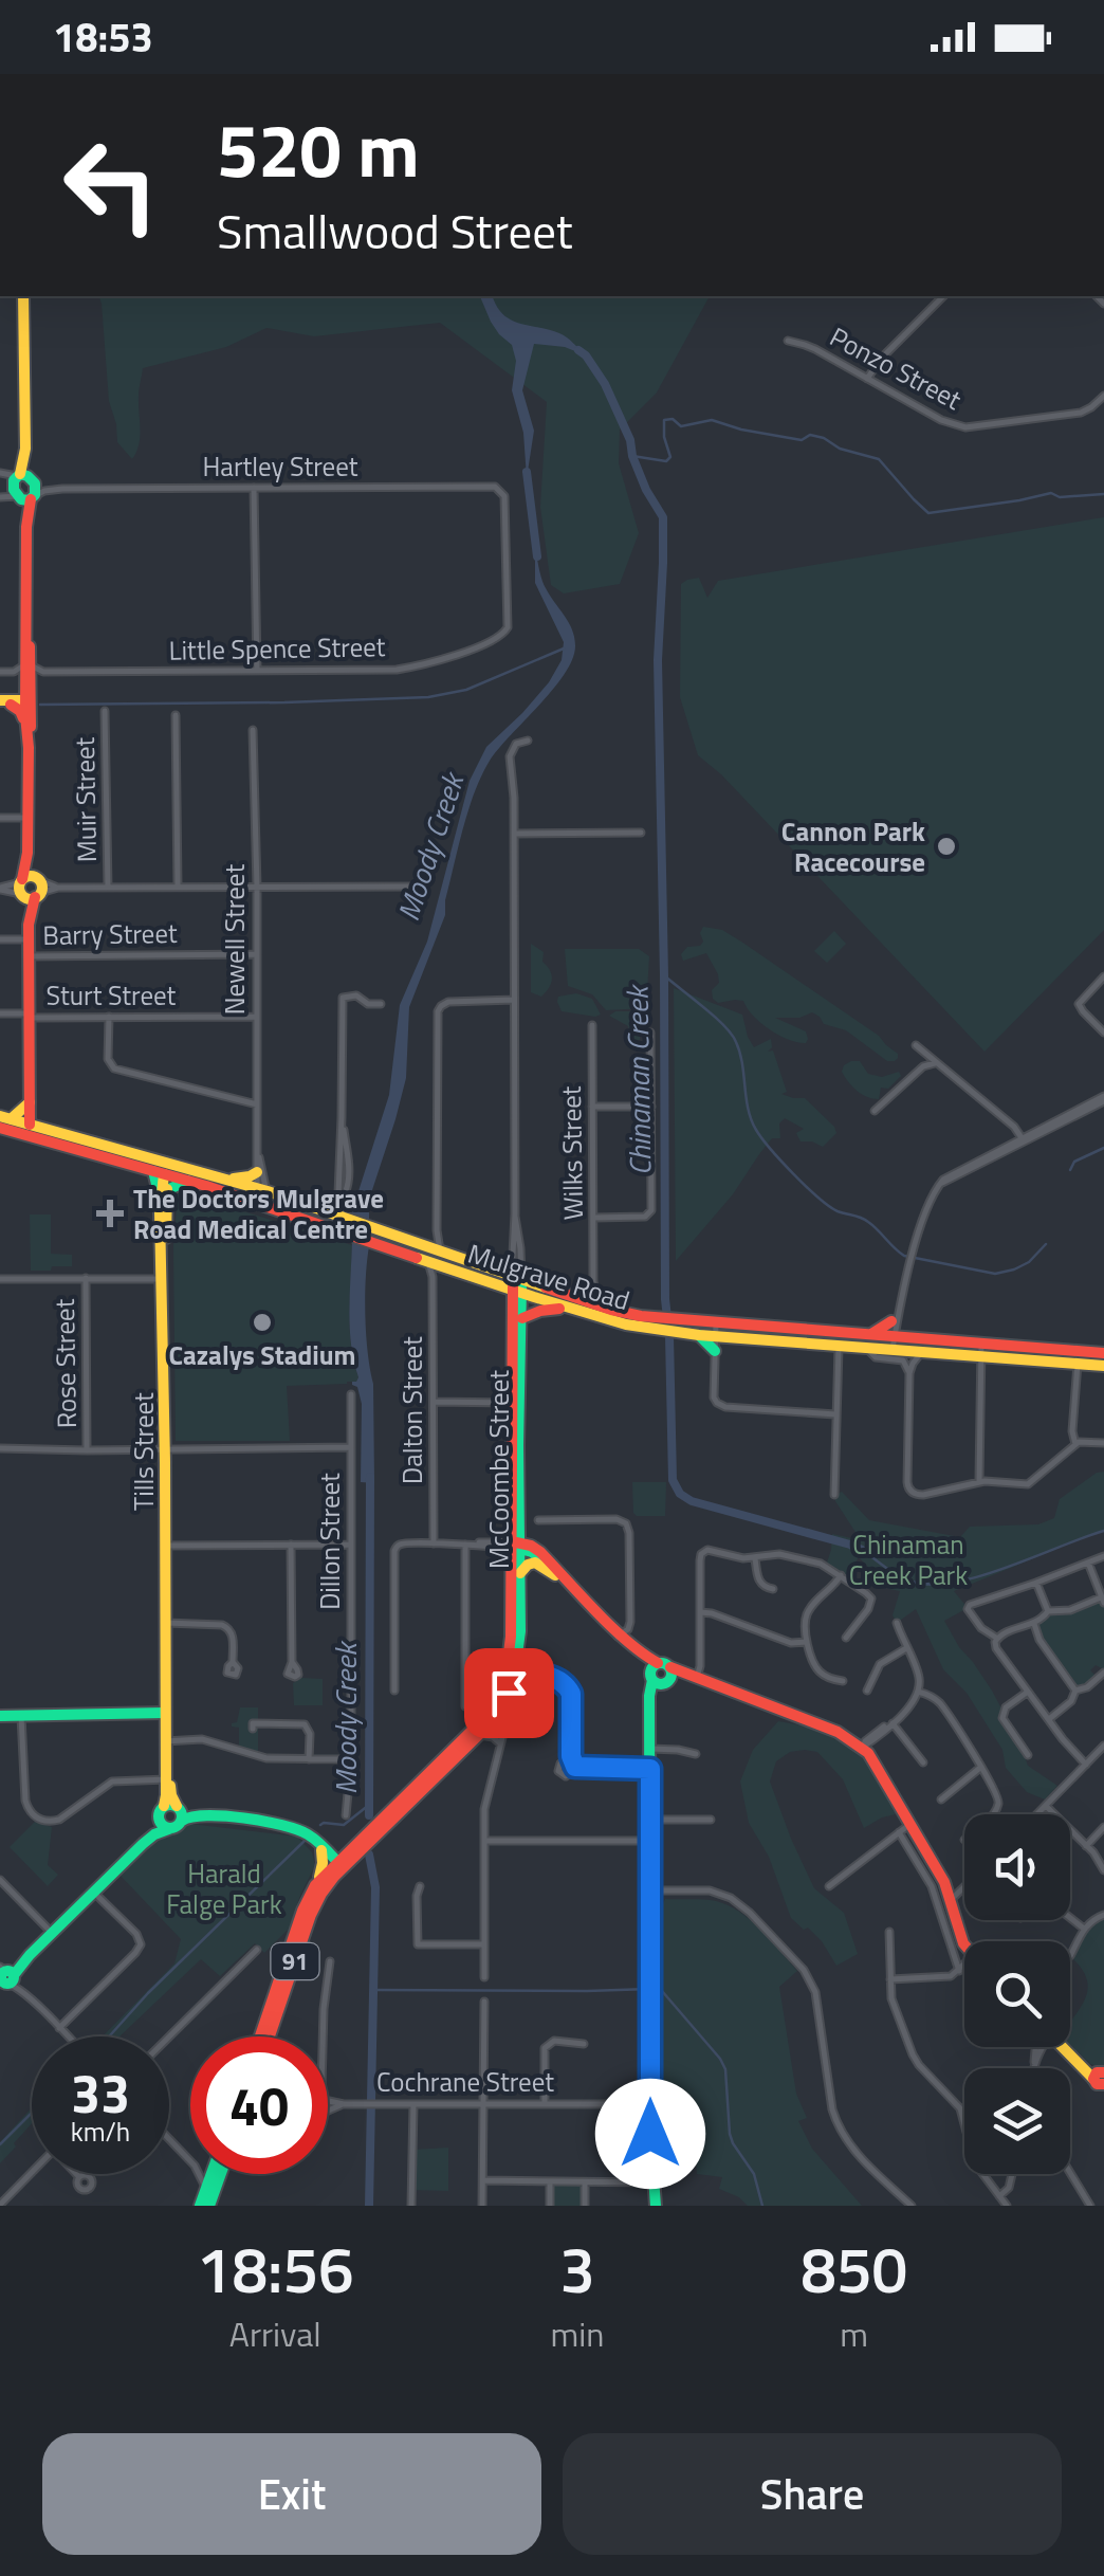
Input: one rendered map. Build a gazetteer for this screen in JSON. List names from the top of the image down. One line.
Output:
{"streets":{"main road":["Mulgrave Road","Tills Street","McCoombe Street","91"],"street":["Ponzo Street","Hartley Street","Little Spence Street","Muir Street","Barry Street","Newell Street","Sturt Street","Wilks Street","Rose Street","Dalton Street","Dillon Street","Cochrane Street"]},"crossings":[["Hartley Street","Little Spence Street"],["Barry Street","Newell Street"],["Newell Street","Sturt Street"],["Newell Street","Mulgrave Road"],["Wilks Street","Mulgrave Road"],["Mulgrave Road","Dalton Street"],["Mulgrave Road","Tills Street"],["Mulgrave Road","McCoombe Street"],["McCoombe Street","91"]],"water":["Moody Creek","Chinaman Creek"],"parks":["Chinaman Creek Park","Harald Falge Park"],"places":{"other":["Cannon Park Racecourse","Cazalys Stadium"],"health":["The Doctors Mulgrave Road Medical Centre"]},"page":{"status":"18:53","turn":["520 m","Smallwood Street"],"speed":"33 km/h","limit":"40","eta":["18:56","Arrival","3","min","850","m"],"buttons":["Exit","Share"]}}
